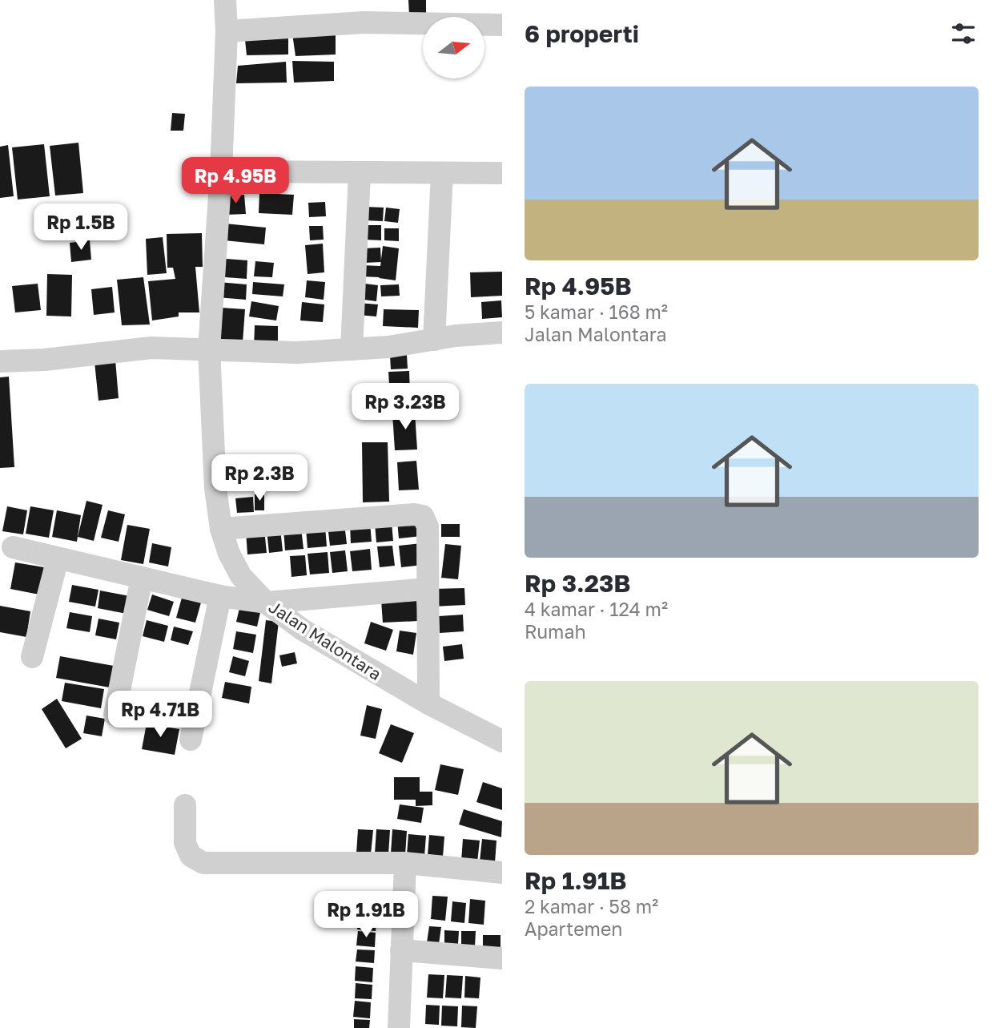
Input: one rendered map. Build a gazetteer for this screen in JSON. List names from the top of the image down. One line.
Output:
{"streets":{"street":["Jalan Malontara"]},"north":"right","page":{"heading":"6 properti","list":[{"name":"Rp 4.95B","note":"5 kamar · 168 m² · Jalan Malontara"},{"name":"Rp 3.23B","note":"4 kamar · 124 m² · Rumah"},{"name":"Rp 1.91B","note":"2 kamar · 58 m² · Apartemen"}],"price":["Rp 4.95B","Rp 1.5B","Rp 3.23B","Rp 2.3B","Rp 4.71B","Rp 1.91B"]}}
